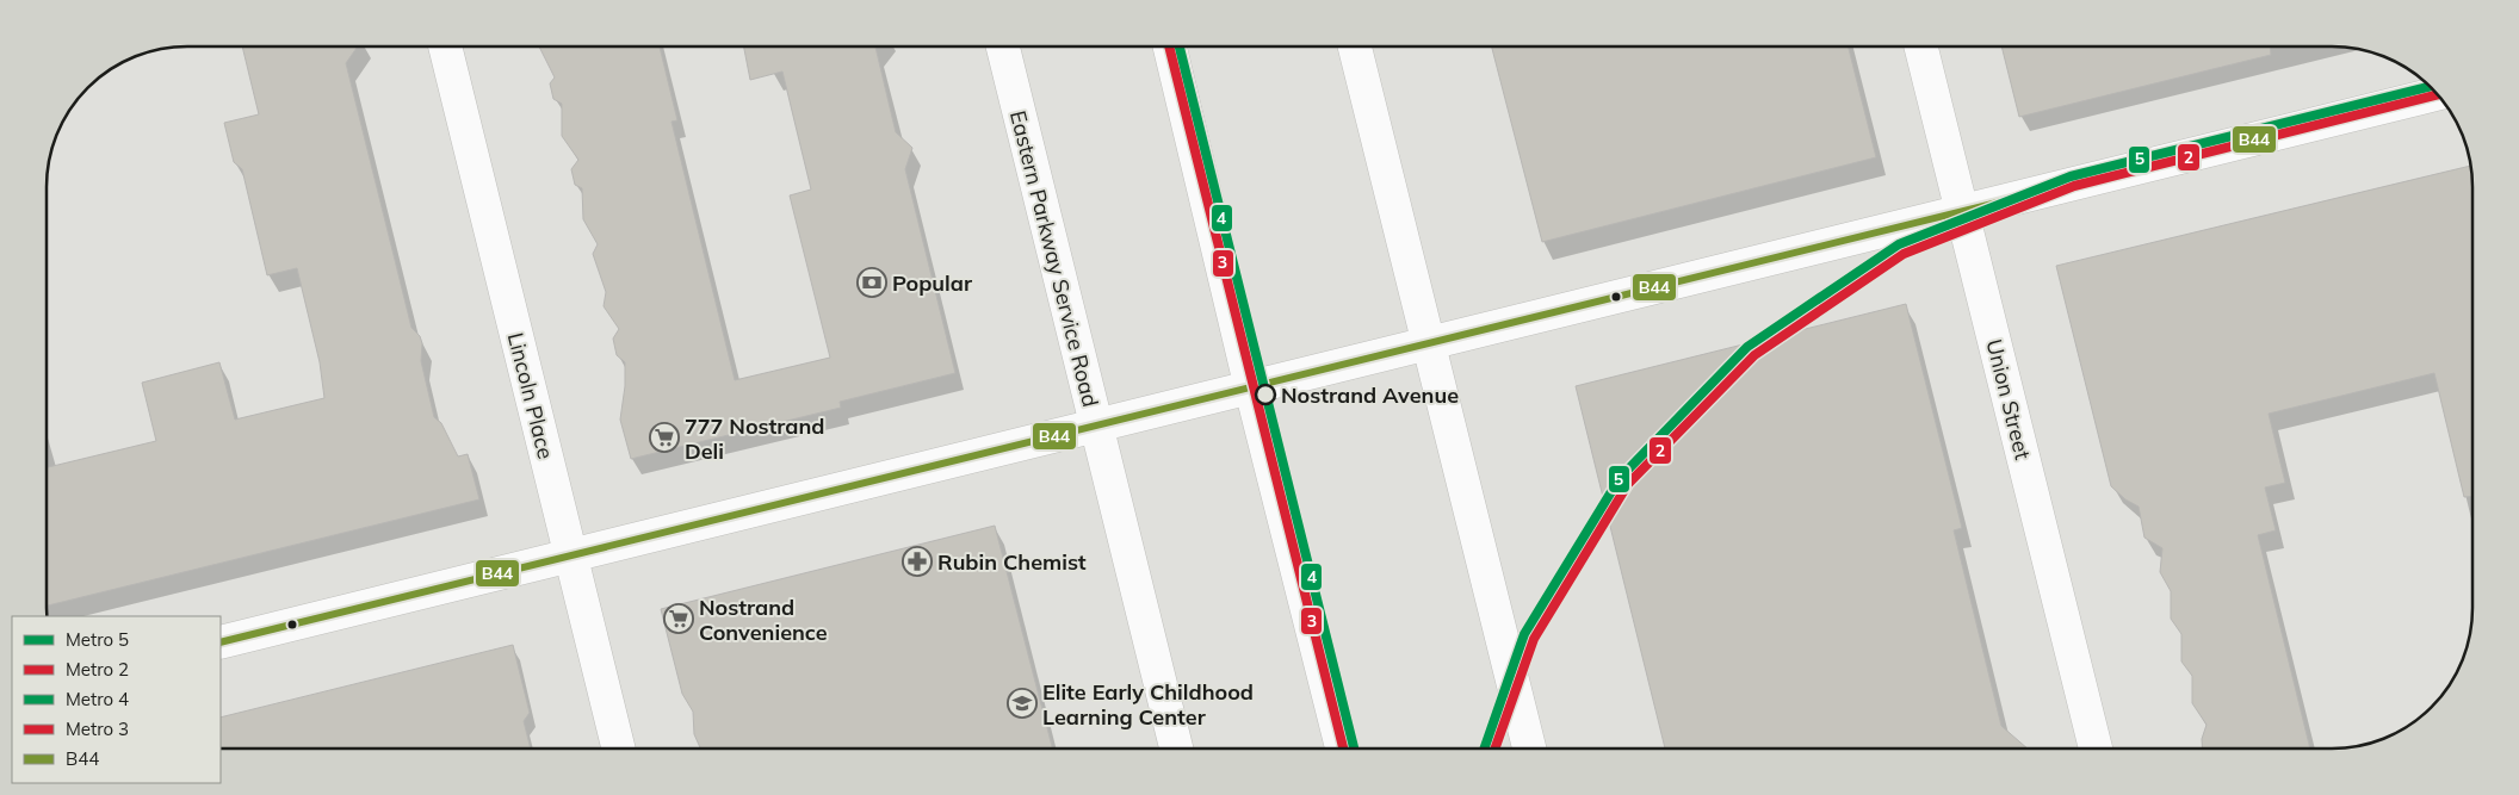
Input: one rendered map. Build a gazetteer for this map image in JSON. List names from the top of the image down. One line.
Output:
{"streets":{"main road":["Eastern Parkway Service Road","Lincoln Place","Union Street"]},"places":{"bank":["Popular"],"other":["Nostrand Avenue"],"supermarket":["777 Nostrand Deli","Nostrand Convenience"],"pharmacy":["Rubin Chemist"],"school or university":["Elite Early Childhood Learning Center"]},"lines":["metro line 4","metro line 3","metro line 5","transit line B44","metro line 2"],"legend":["Metro 5","Metro 2","Metro 4","Metro 3","B44"]}
